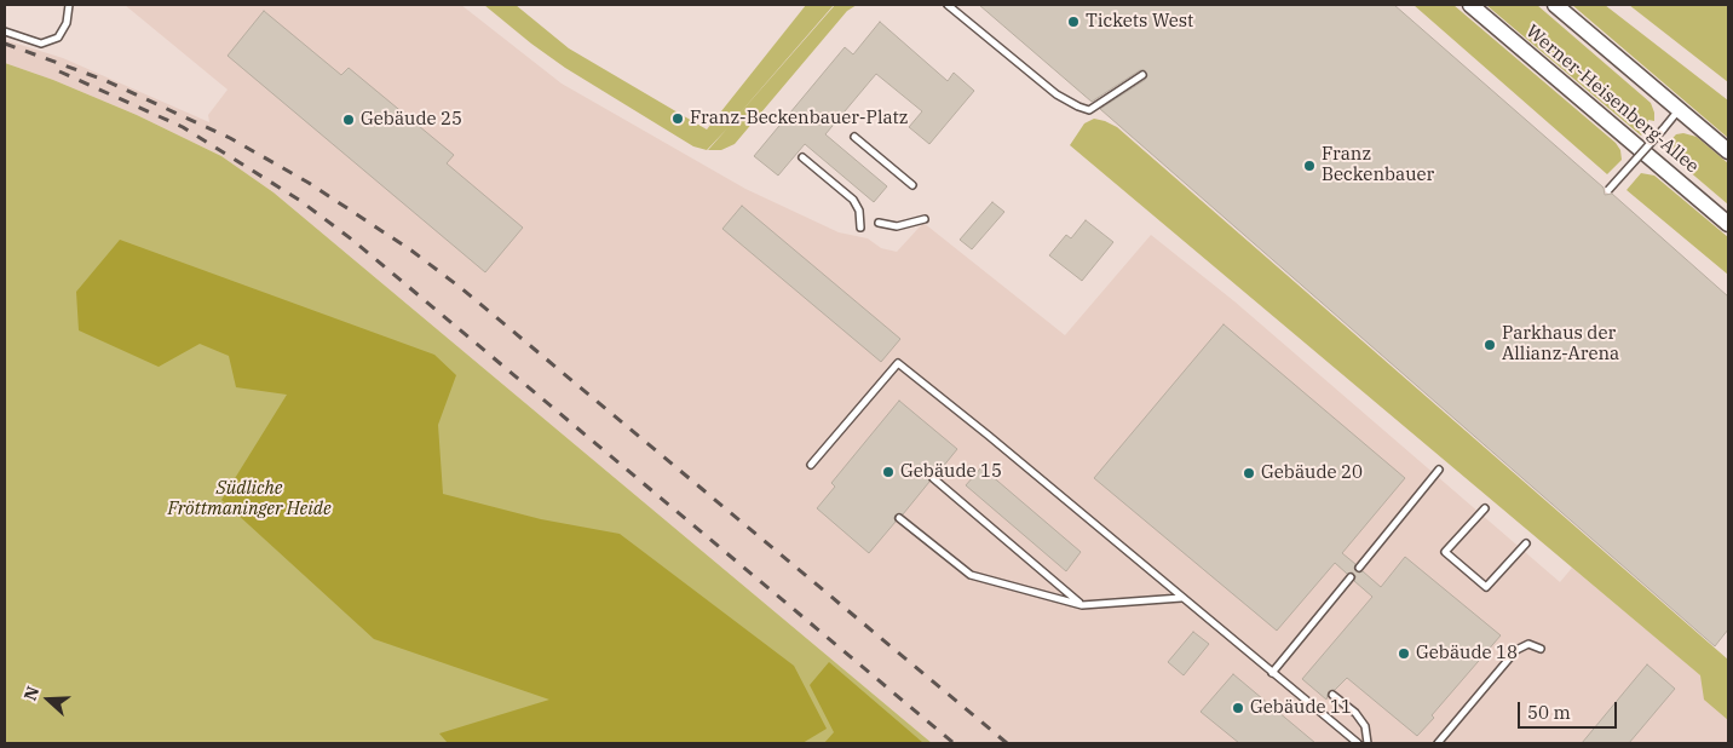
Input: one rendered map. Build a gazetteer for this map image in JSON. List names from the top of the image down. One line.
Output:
{"streets":{"street":["Werner-Heisenberg-Allee"]},"parks":["Südliche Fröttmaninger Heide"],"places":["Tickets West","Franz-Beckenbauer-Platz","Gebäude 25","Franz Beckenbauer","Parkhaus der Allianz-Arena","Gebäude 15","Gebäude 20","Gebäude 18","Gebäude 11"],"scale_bar":"50 m","north":"left"}
